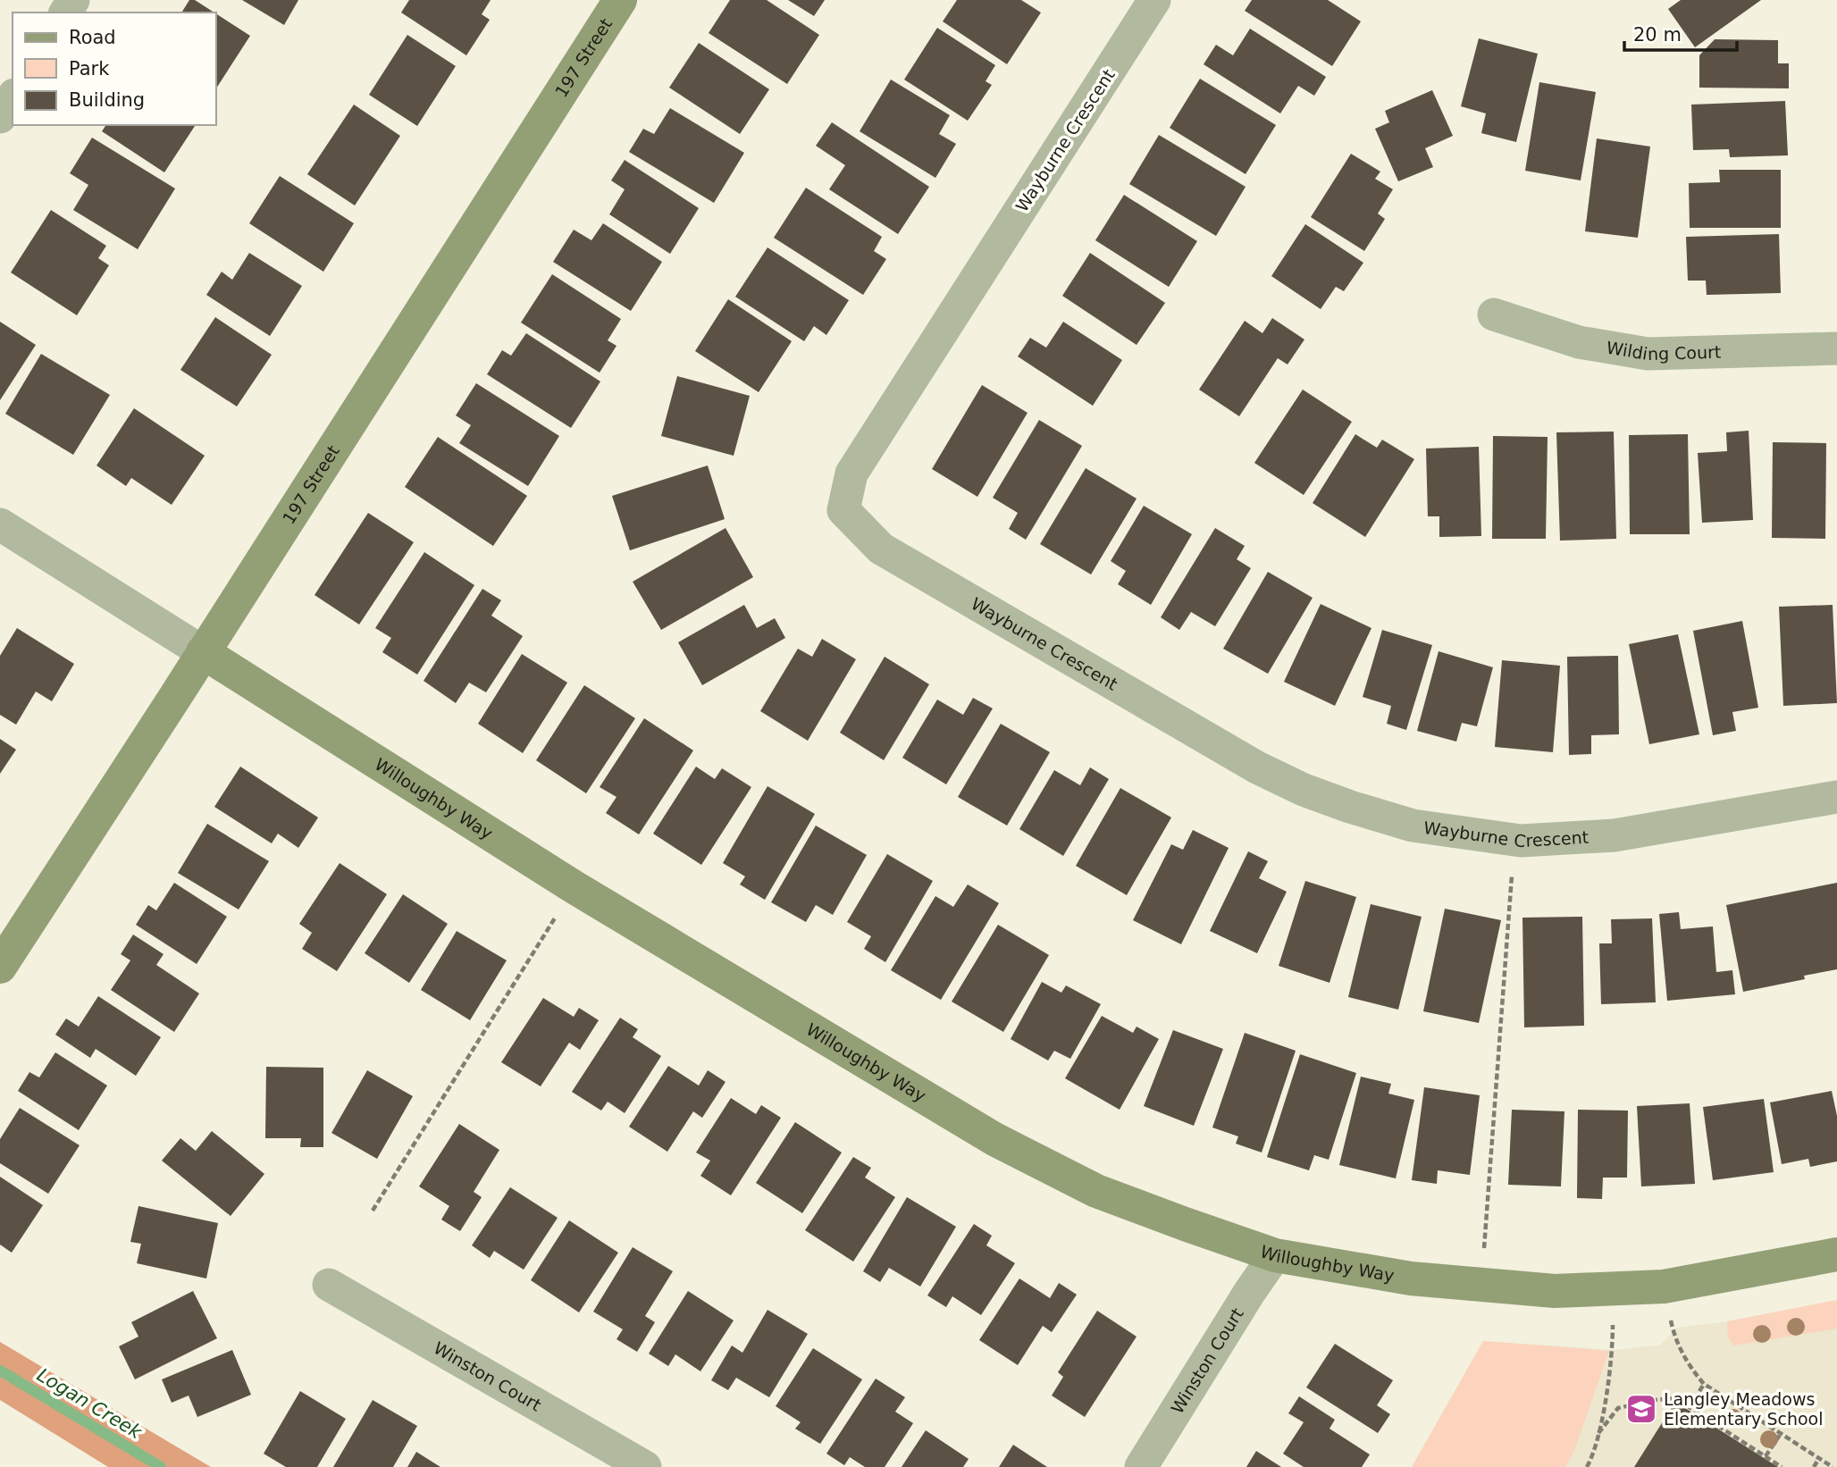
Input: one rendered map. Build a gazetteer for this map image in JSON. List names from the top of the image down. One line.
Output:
{"streets":{"street":["197 Street","Wayburne Crescent","Wilding Court","Willoughby Way","Winston Court"]},"crossings":[["197 Street","Willoughby Way"],["Willoughby Way","Winston Court"]],"water":["Logan Creek"],"places":{"school or university":["Langley Meadows Elementary School"]},"legend":["Road","Park","Building"],"scale_bar":"20 m"}
